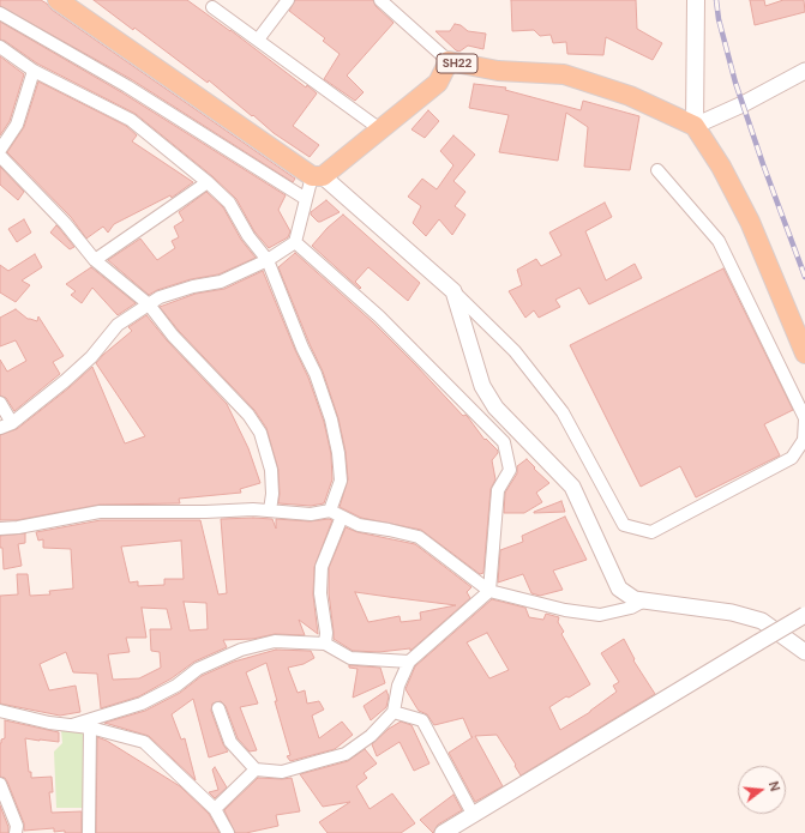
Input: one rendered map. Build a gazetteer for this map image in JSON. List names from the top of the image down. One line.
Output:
{"streets":{"main road":["SH22"]},"north":"right"}
